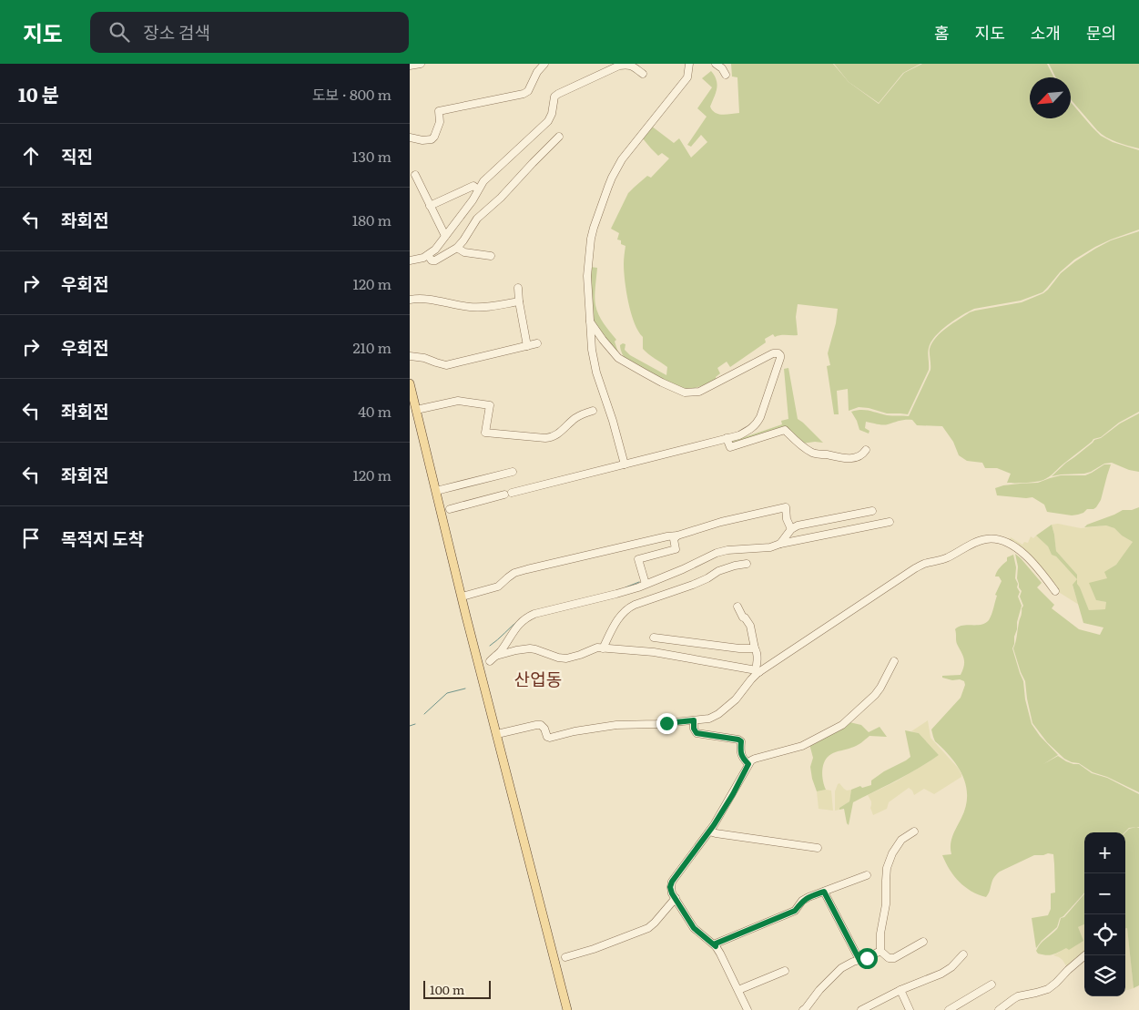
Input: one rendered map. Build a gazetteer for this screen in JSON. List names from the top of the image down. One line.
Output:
{"districts":["산업동"],"scale_bar":"100 m","north":"bottom left","page":{"header":"지도","search":"장소 검색","nav":["홈","지도","소개","문의"],"heading":["10 분","도보 · 800 m"],"list":[["직진","130 m"],["좌회전","180 m"],["우회전","120 m"],["우회전","210 m"],["좌회전","40 m"],["좌회전","120 m"],"목적지 도착"],"map_buttons":["+","−"],"scale":"100 m"}}
